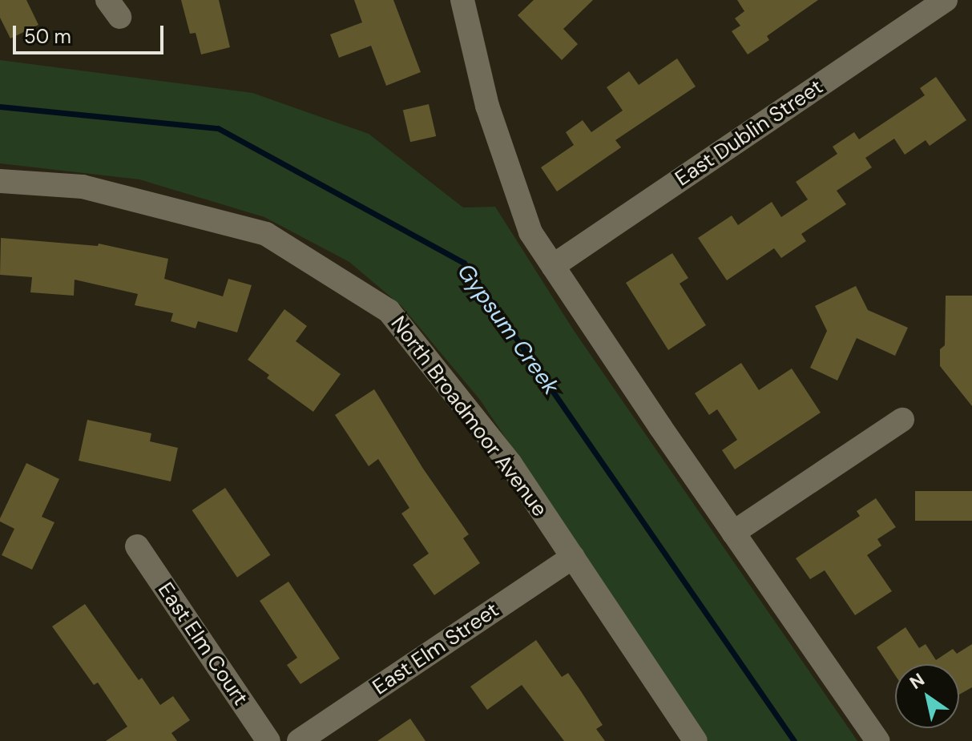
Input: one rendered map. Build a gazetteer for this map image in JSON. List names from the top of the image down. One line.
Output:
{"streets":{"street":["East Dublin Street","North Broadmoor Avenue","East Elm Court","East Elm Street"]},"crossings":[["North Broadmoor Avenue","East Elm Street"]],"water":["Gypsum Creek"],"scale_bar":"50 m","north":"top left"}
